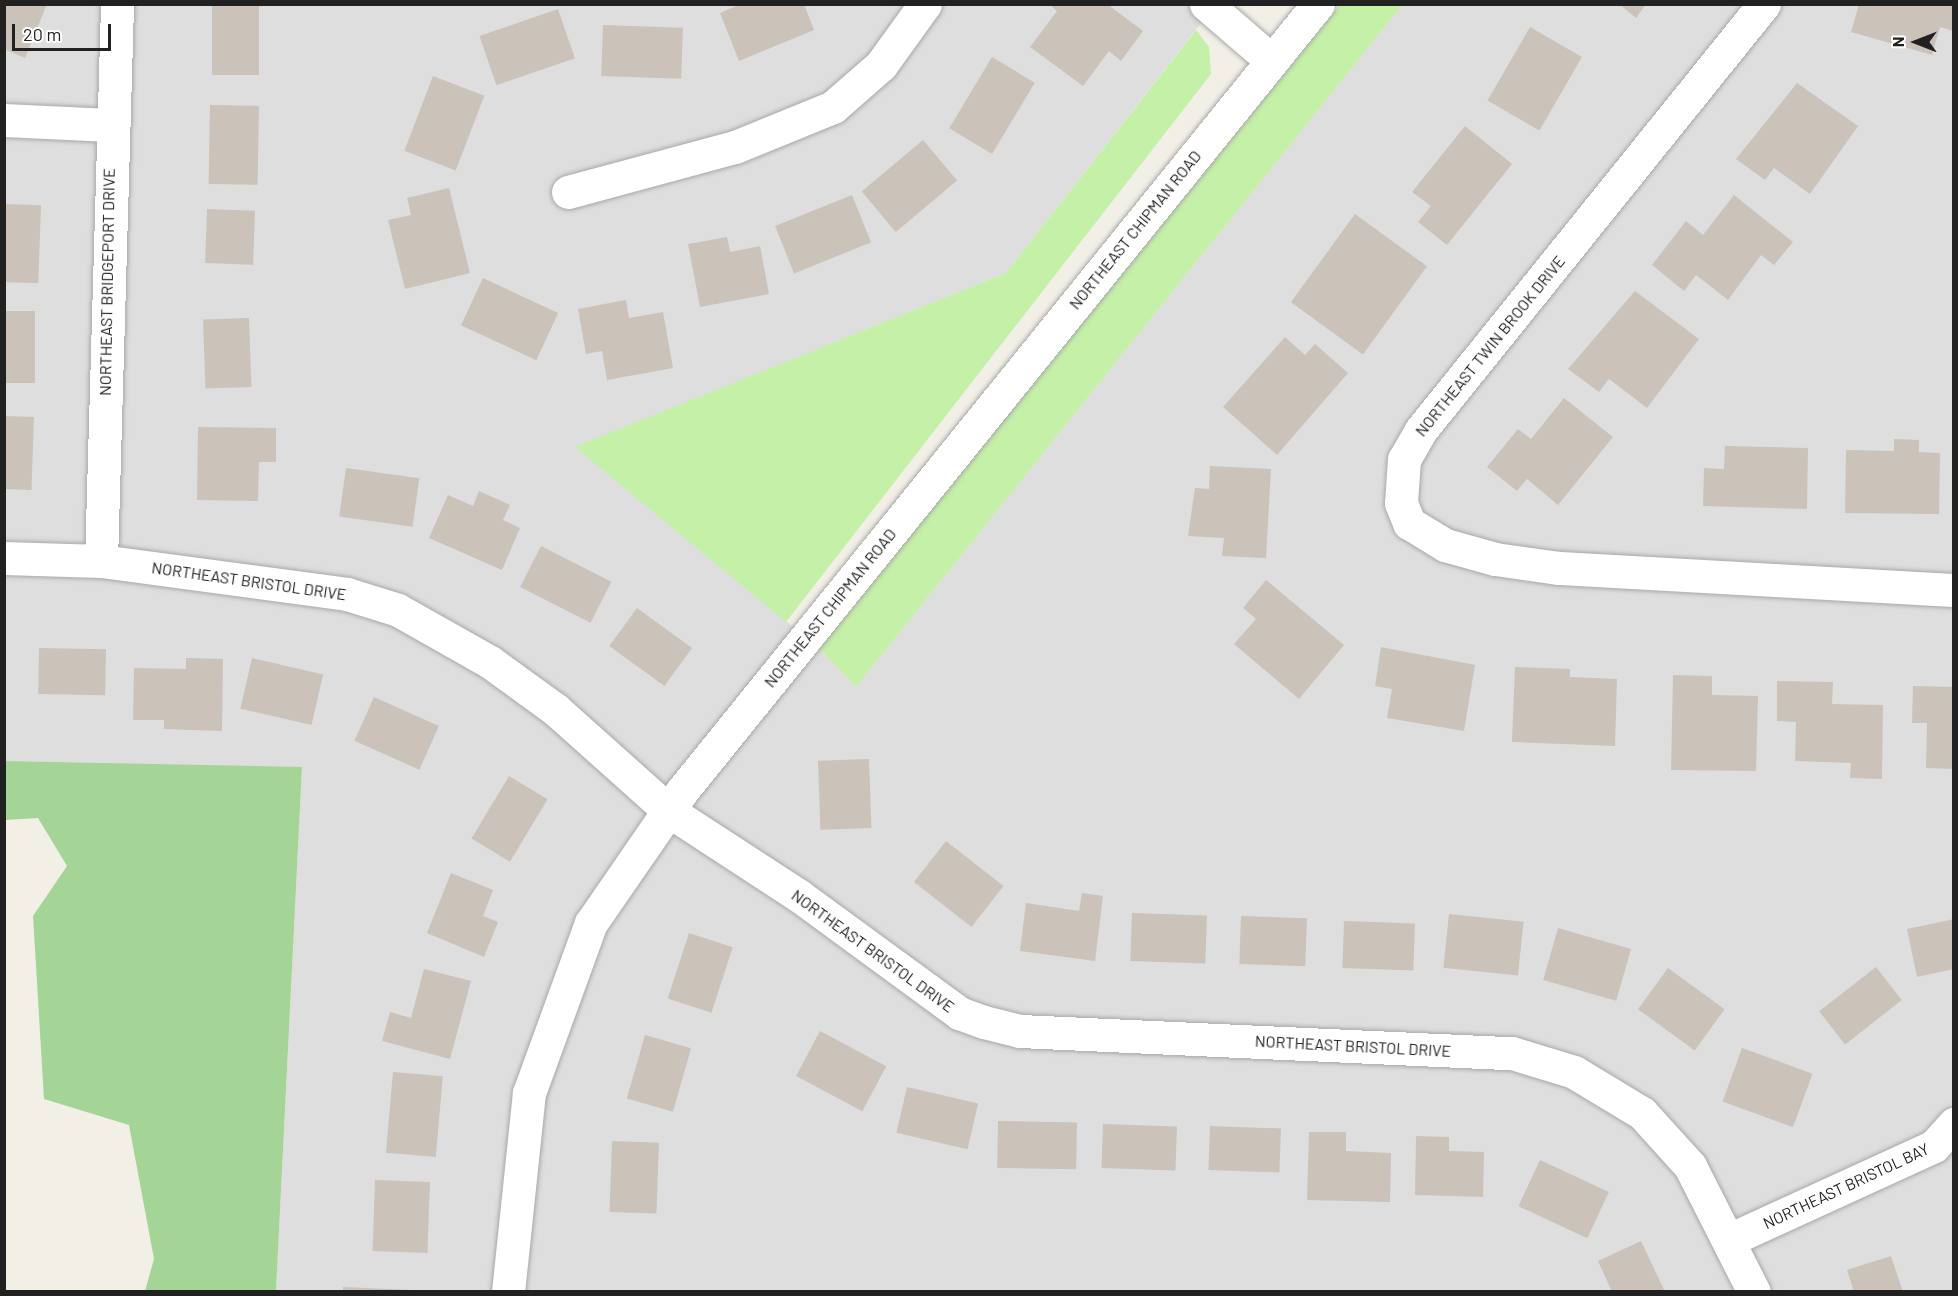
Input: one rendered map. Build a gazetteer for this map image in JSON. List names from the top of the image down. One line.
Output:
{"streets":{"street":["NORTHEAST CHIPMAN ROAD","NORTHEAST BRIDGEPORT DRIVE","NORTHEAST TWIN BROOK DRIVE","NORTHEAST BRISTOL DRIVE","NORTHEAST BRISTOL BAY"]},"crossings":[["NORTHEAST CHIPMAN ROAD","NORTHEAST BRISTOL DRIVE"],["NORTHEAST BRIDGEPORT DRIVE","NORTHEAST BRISTOL DRIVE"],["NORTHEAST BRISTOL DRIVE","NORTHEAST BRISTOL BAY"]],"scale_bar":"20 m","north":"left"}
